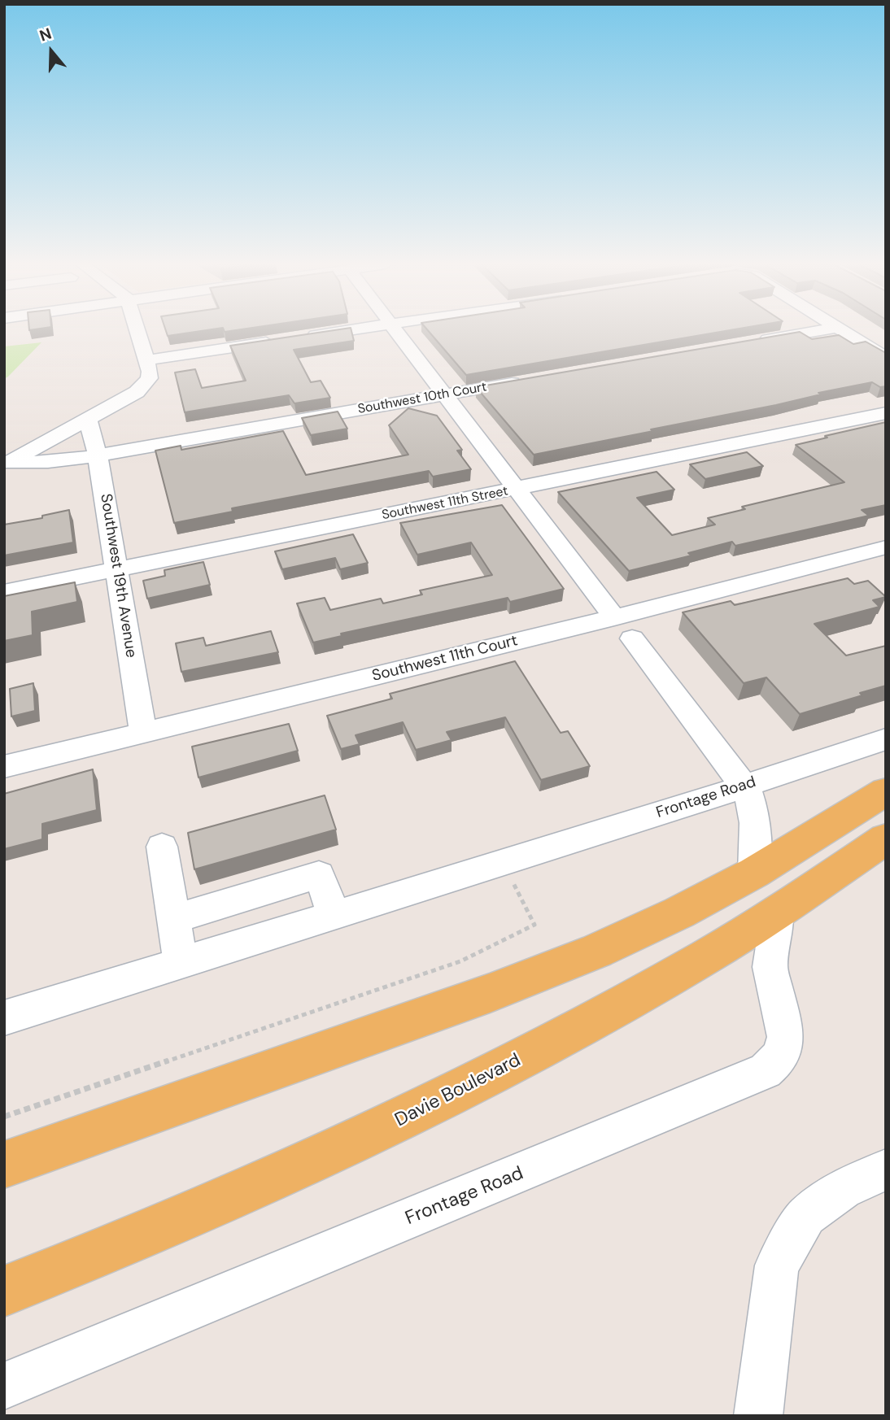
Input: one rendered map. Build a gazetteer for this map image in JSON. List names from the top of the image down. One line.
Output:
{"streets":{"main road":["Davie Boulevard"],"street":["Southwest 10th Court","Southwest 11th Street","Southwest 19th Avenue","Southwest 11th Court","Frontage Road"]},"crossings":[["Southwest 10th Court","Southwest 19th Avenue"],["Southwest 11th Street","Southwest 19th Avenue"],["Southwest 19th Avenue","Southwest 11th Court"],["Frontage Road","Davie Boulevard"]],"north":"top"}
